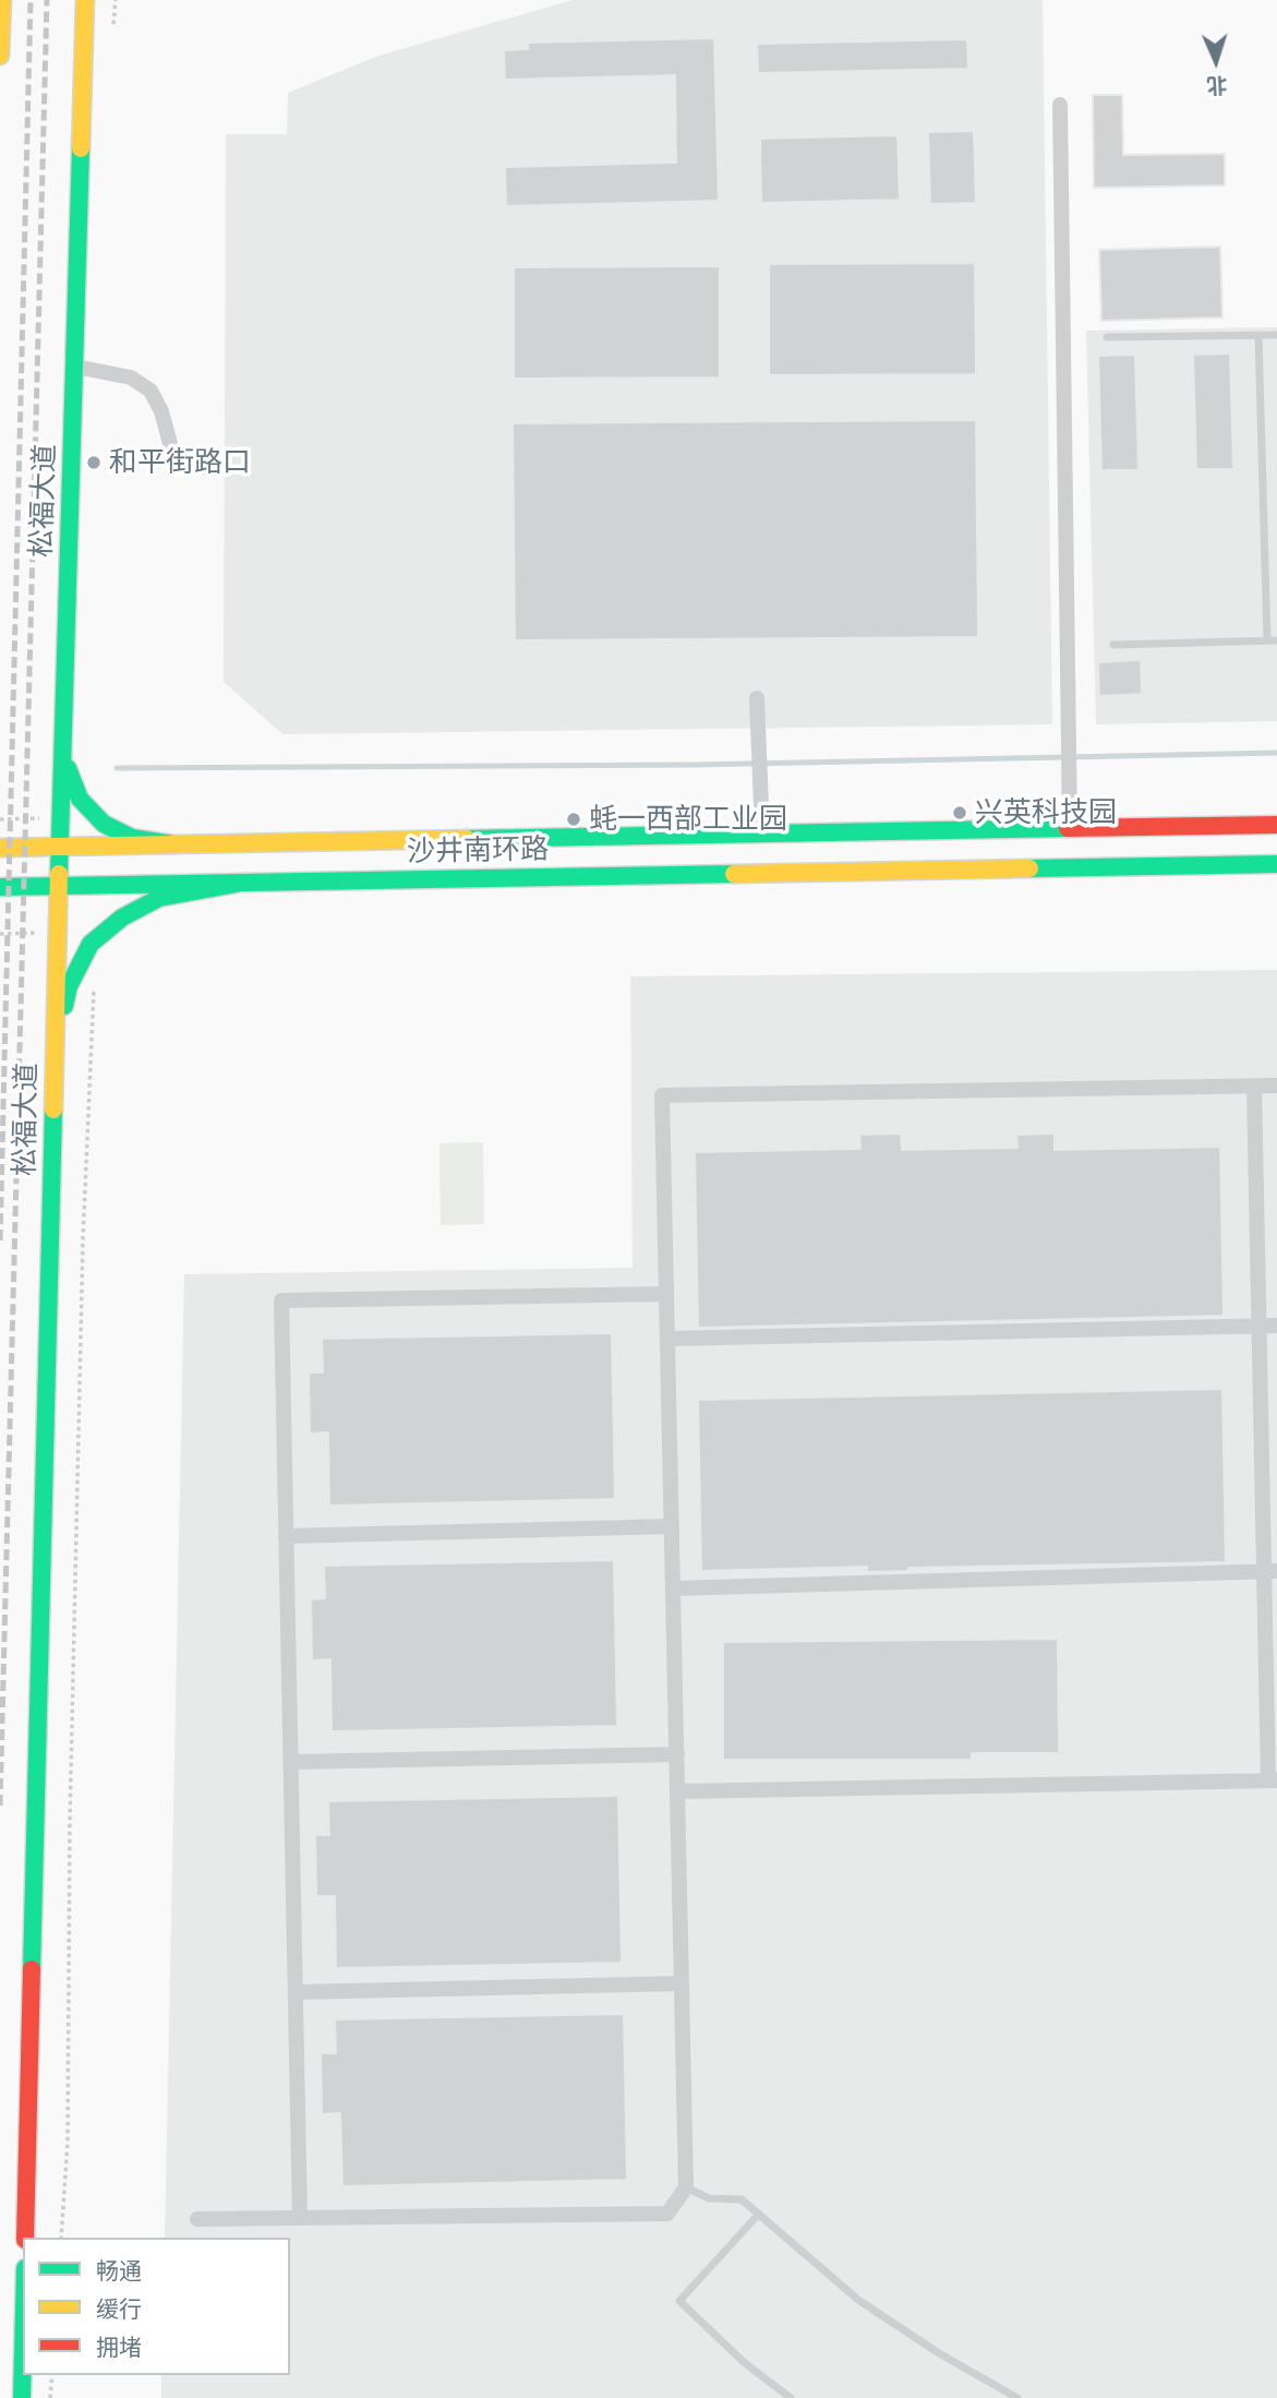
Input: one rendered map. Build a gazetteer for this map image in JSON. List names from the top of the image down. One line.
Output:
{"streets":{"main road":["松福大道","沙井南环路"]},"crossings":[["松福大道","沙井南环路"]],"places":["和平街路口","兴英科技园","蚝一西部工业园"],"legend":["畅通","缓行","拥堵"],"north":"bottom"}
